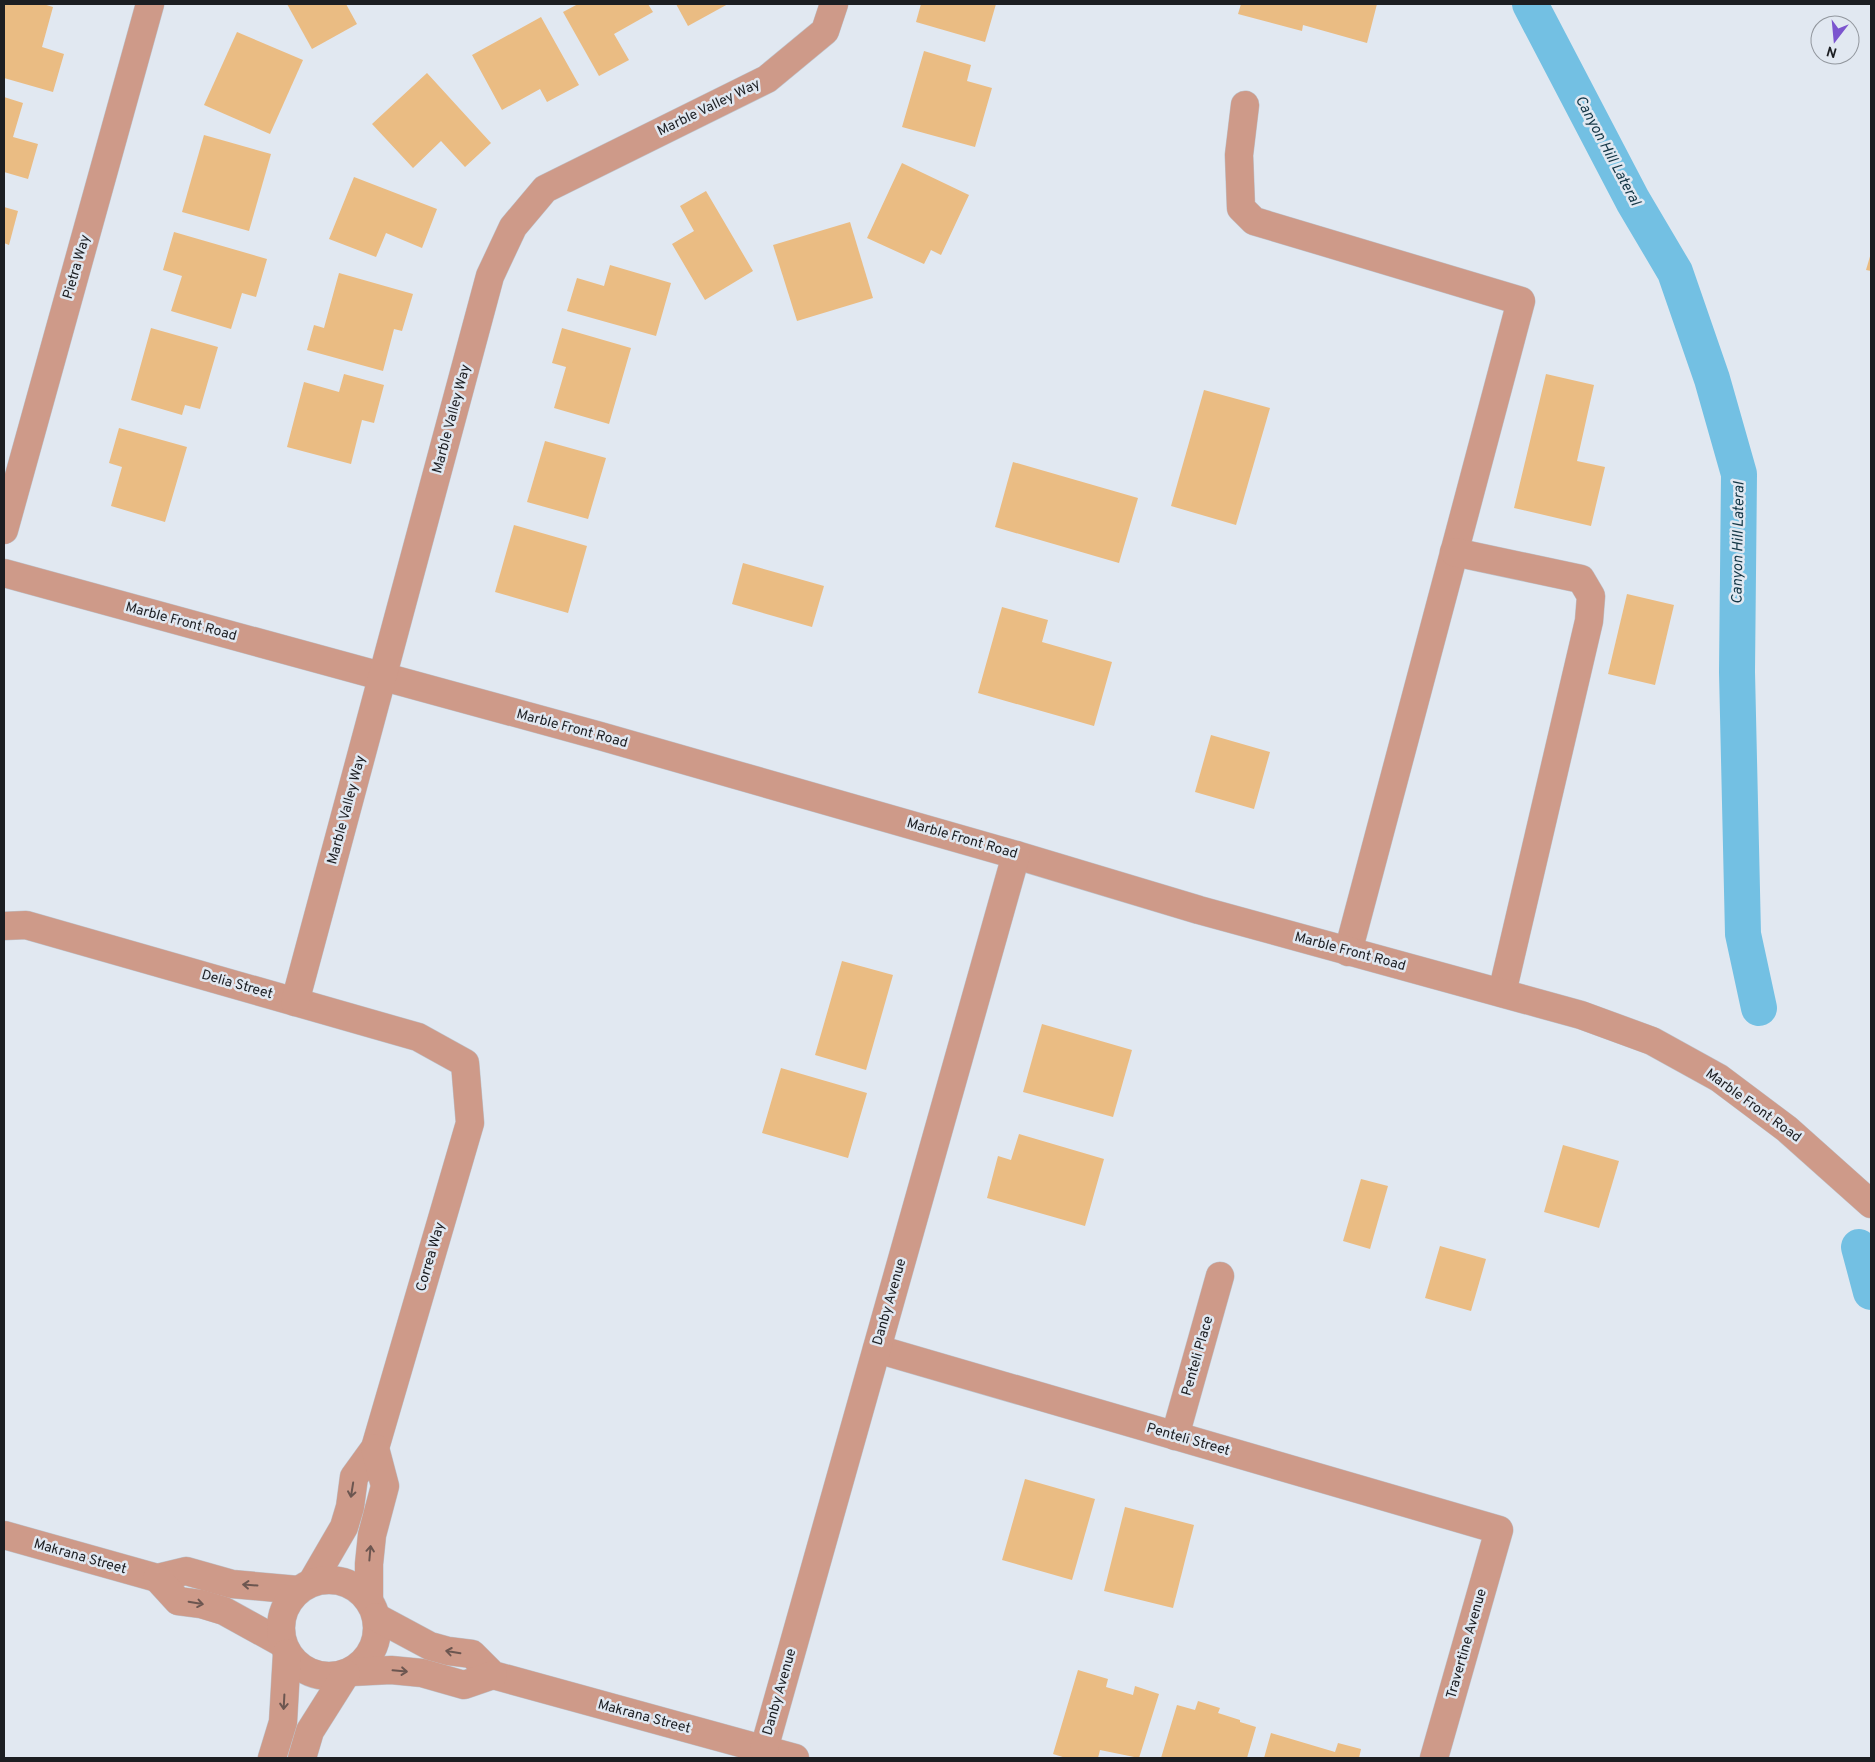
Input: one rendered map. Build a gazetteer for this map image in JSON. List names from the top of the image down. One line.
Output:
{"streets":{"street":["Marble Valley Way","Pietra Way","Marble Front Road","Delia Street","Correa Way","Danby Avenue","Penteli Place","Penteli Street","Makrana Street","Travertine Avenue"]},"crossings":[["Marble Valley Way","Marble Front Road"],["Marble Valley Way","Delia Street"],["Marble Front Road","Danby Avenue"],["Delia Street","Correa Way"],["Correa Way","Makrana Street"],["Danby Avenue","Penteli Street"],["Danby Avenue","Makrana Street"],["Penteli Place","Penteli Street"],["Penteli Street","Travertine Avenue"]],"water":["Canyon Hill Lateral"],"north":"bottom"}
